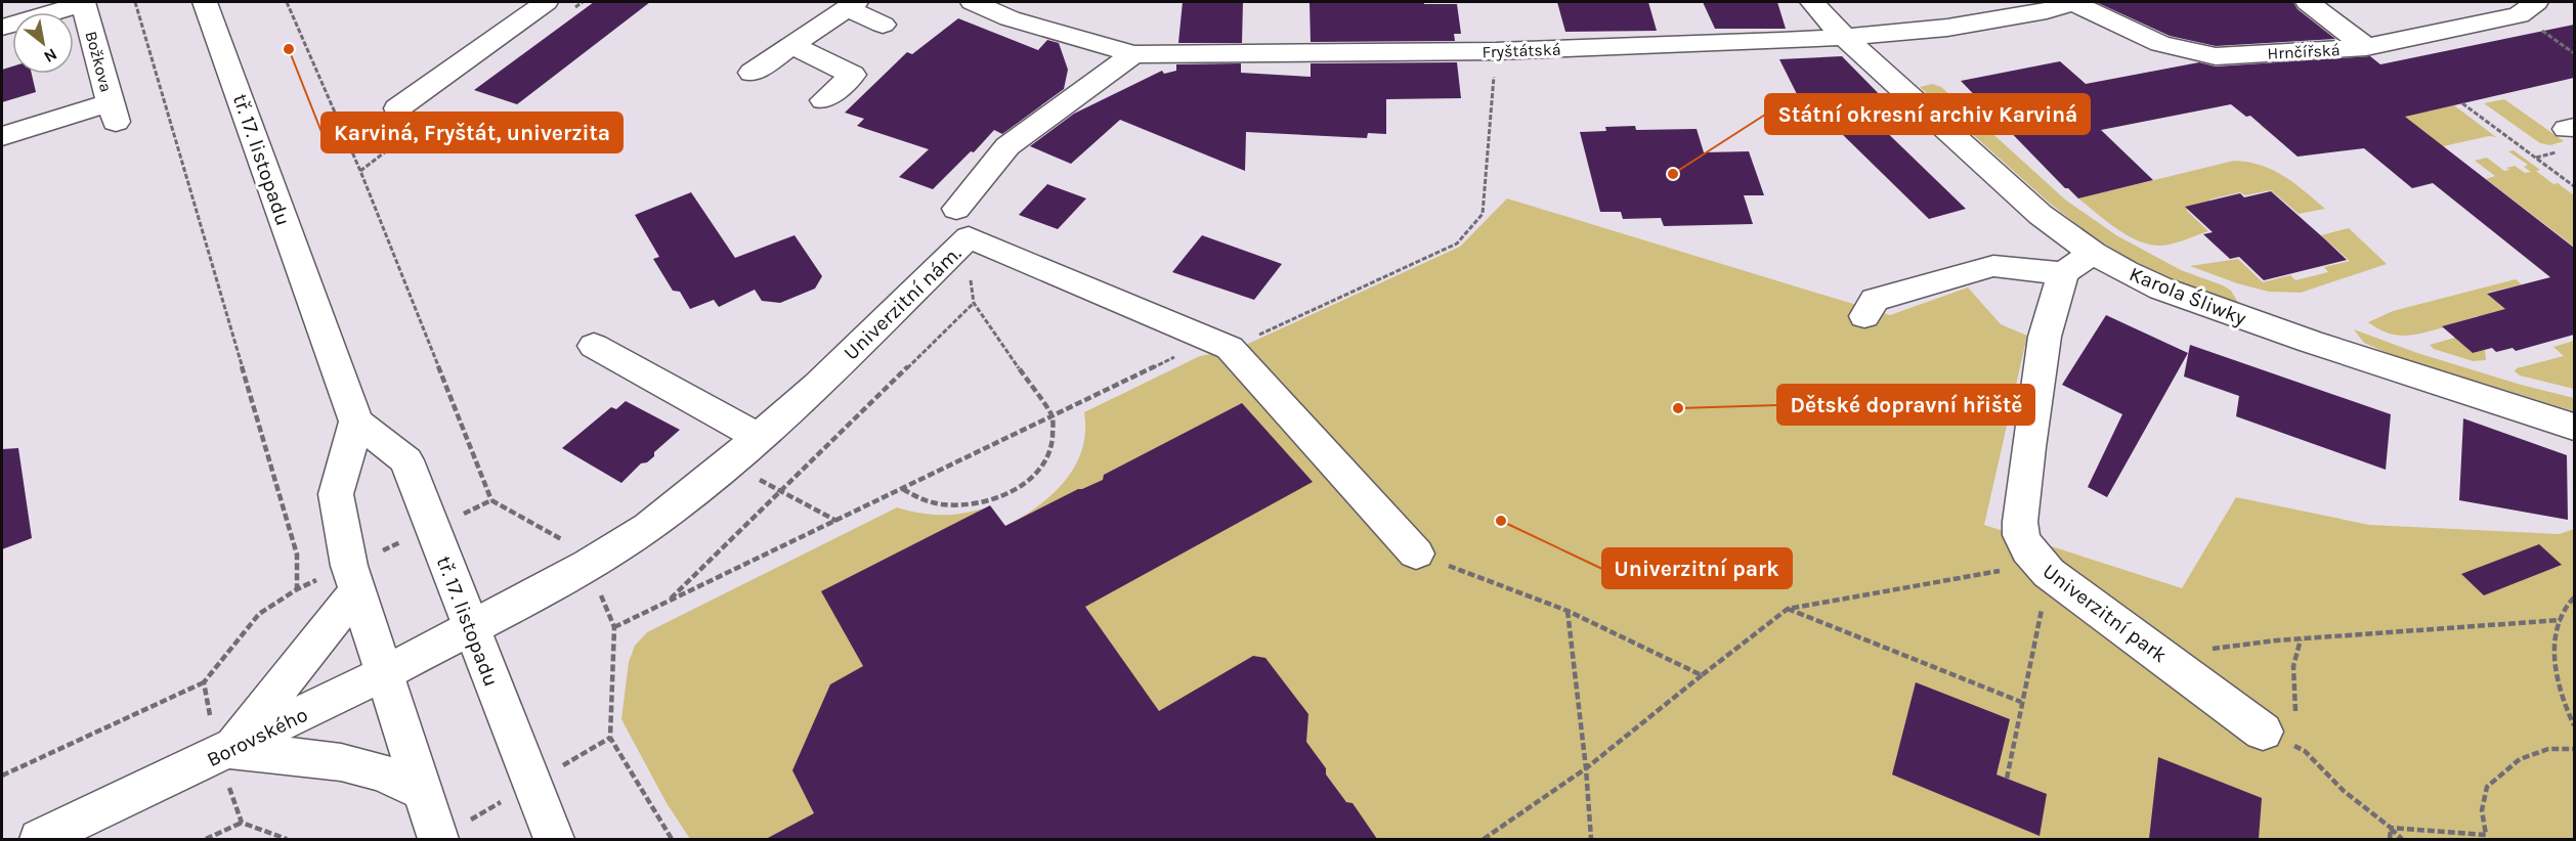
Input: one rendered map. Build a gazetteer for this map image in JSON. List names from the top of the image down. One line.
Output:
{"streets":{"street":["Fryštátská","Hrnčířská","Božkova","tř. 17. listopadu","Karola Śliwky","Univerzitní nám.","Univerzitní park","Borovského"]},"crossings":[["Fryštátská","Hrnčířská"],["Fryštátská","Karola Śliwky"],["tř. 17. listopadu","Univerzitní nám."],["tř. 17. listopadu","Borovského"],["Univerzitní nám.","Borovského"]],"places":["Karviná, Fryštát, univerzita","Státní okresní archiv Karviná","Dětské dopravní hřiště","Univerzitní park"],"north":"bottom right"}
